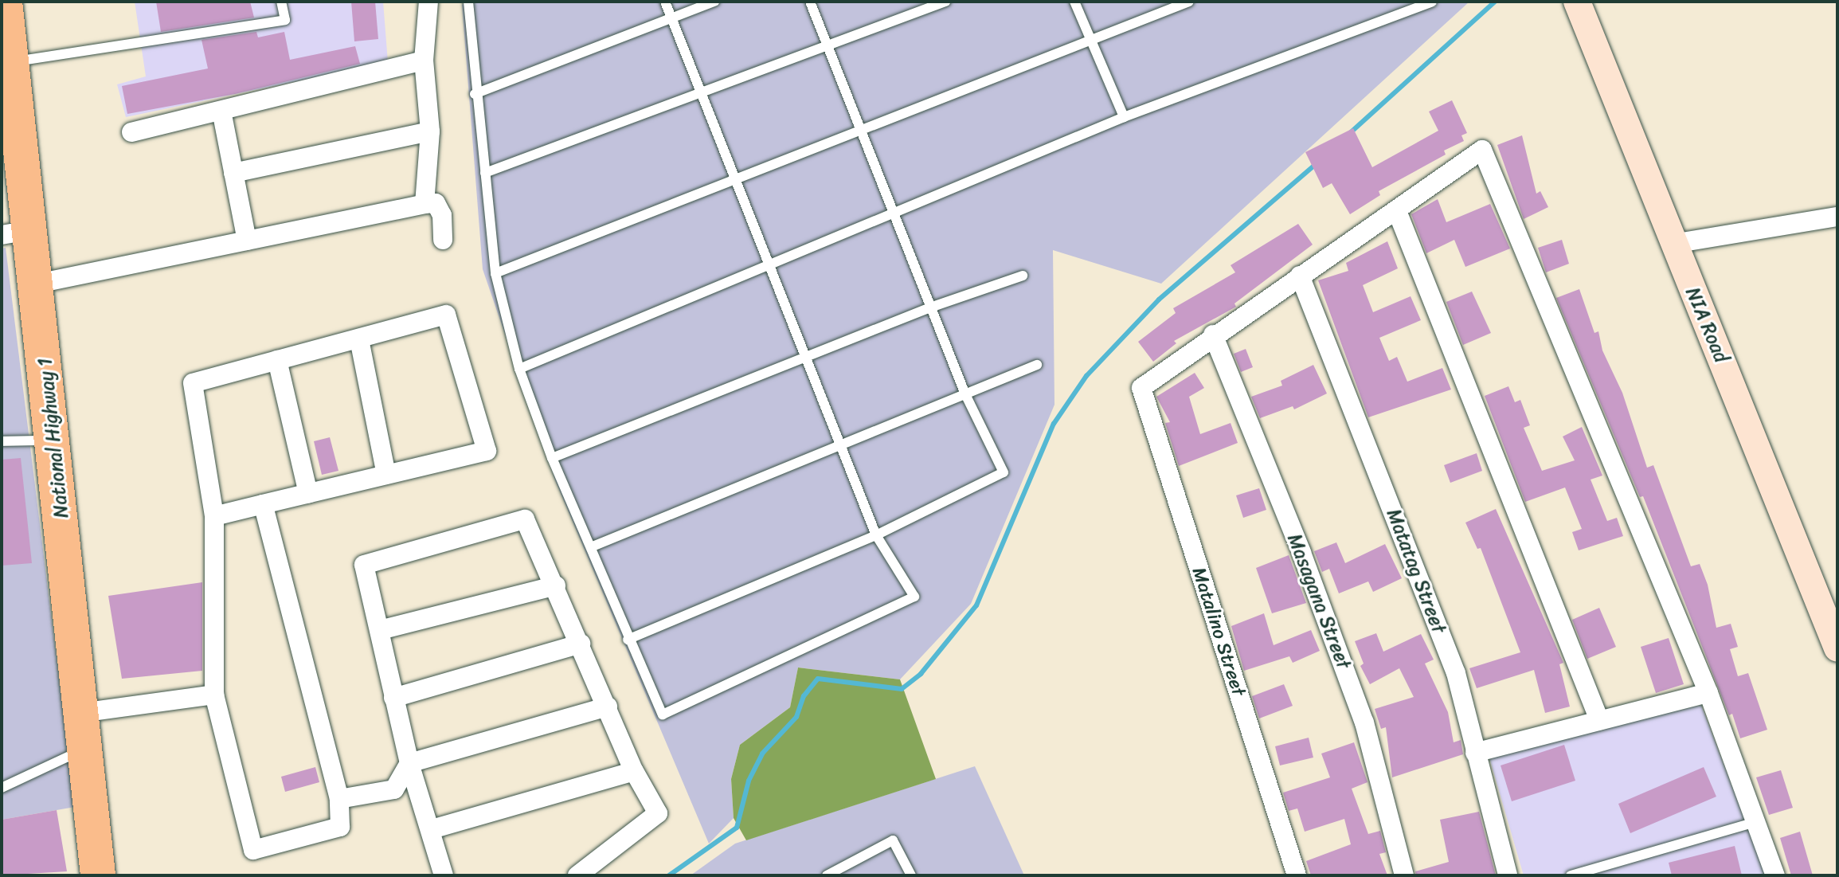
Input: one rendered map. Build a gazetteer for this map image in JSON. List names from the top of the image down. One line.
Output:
{"streets":{"highway":["National Highway 1"],"street":["NIA Road","Matatag Street","Masagana Street","Matalino Street"]},"crossings":[["Masagana Street","Matalino Street"]]}
